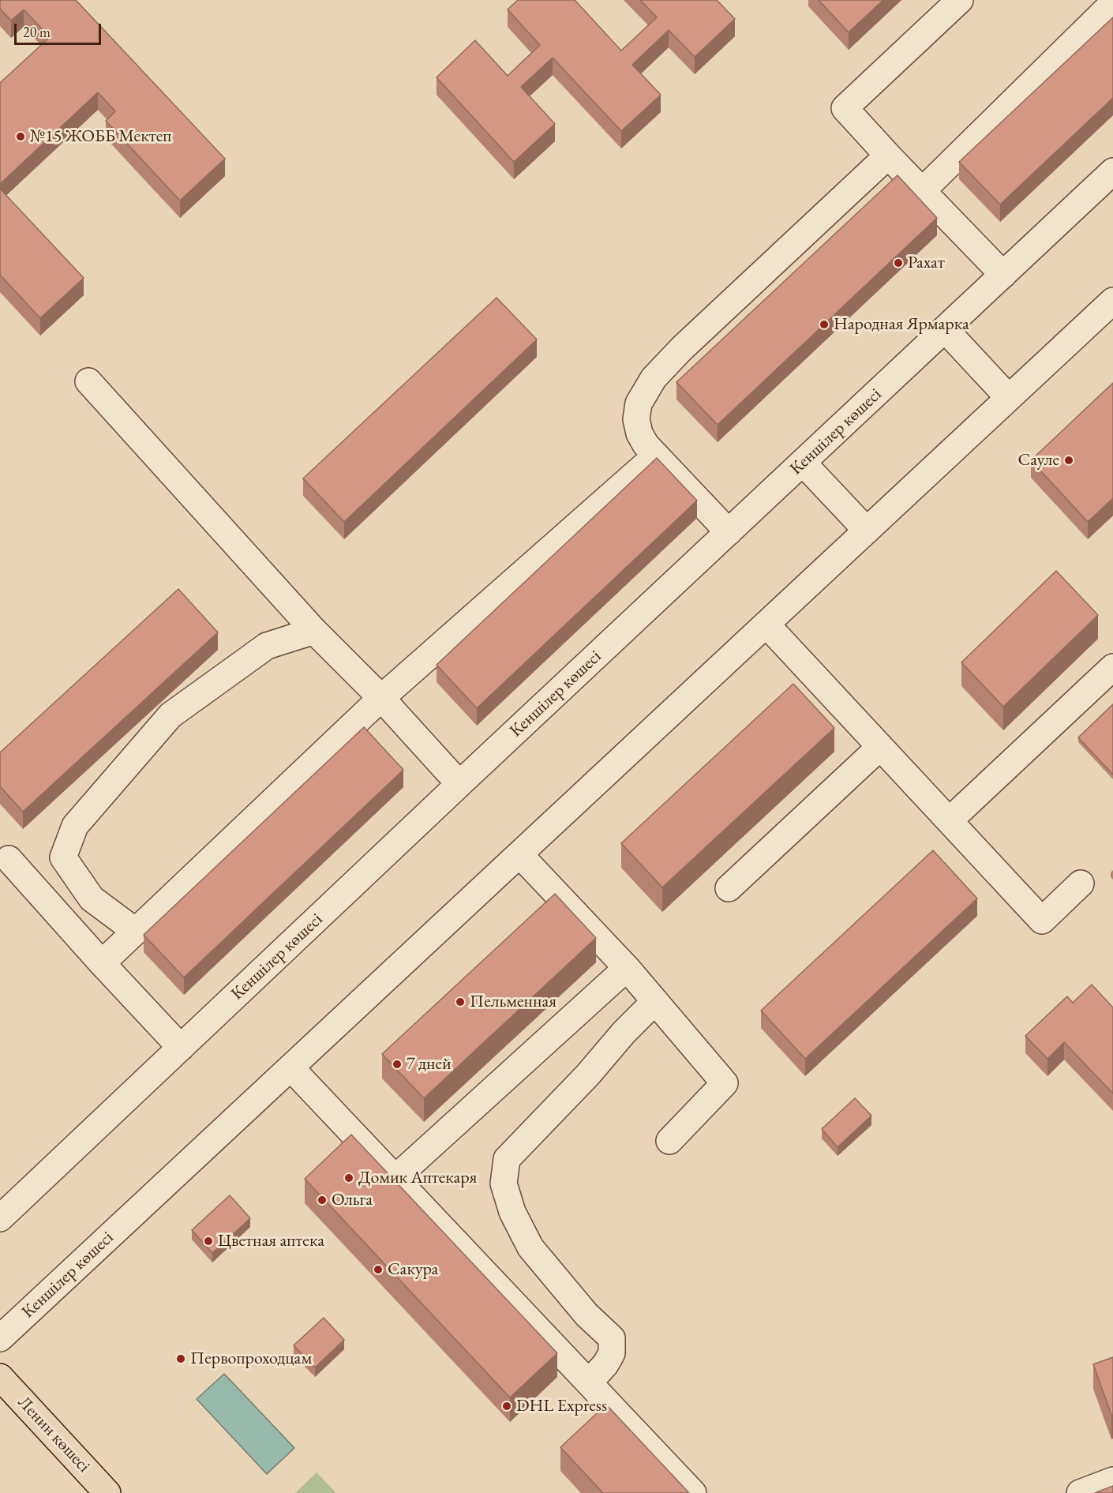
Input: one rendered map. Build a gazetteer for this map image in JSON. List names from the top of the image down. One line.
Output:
{"streets":{"main road":["Ленин көшесі"],"street":["Кеншілер көшесі"]},"places":["№15 ЖОББ Мектеп","Рахат","Народная Ярмарка","Сауле","Пельменная","7 дней","Домик Аптекаря","Ольга","Цветная аптека","Сакура","Первопроходцам","DHL Express"],"scale_bar":"20 m"}
